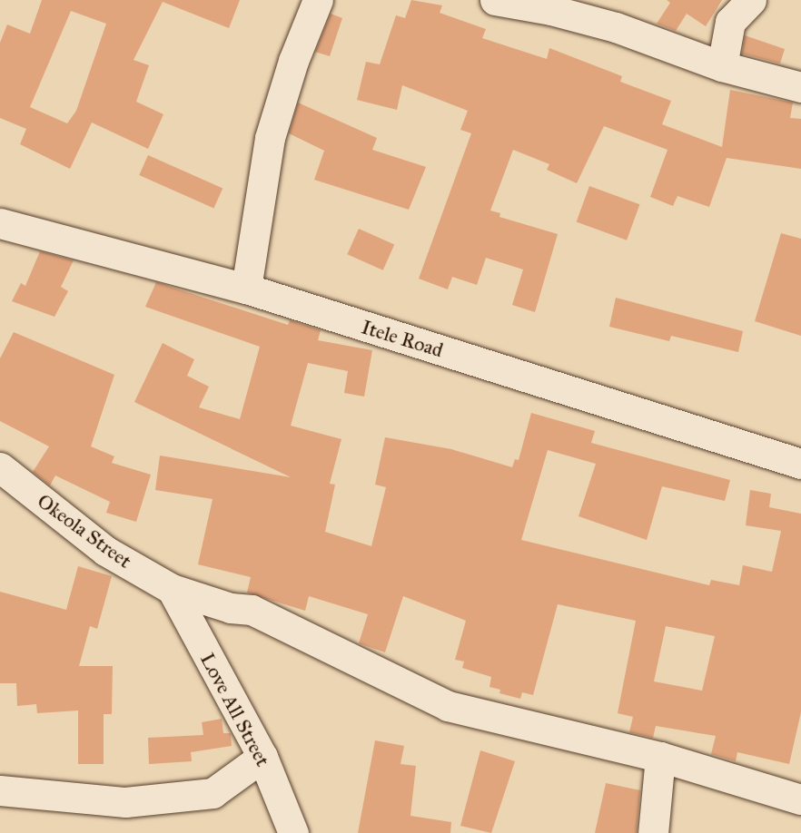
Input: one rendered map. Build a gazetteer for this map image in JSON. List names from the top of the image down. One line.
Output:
{"streets":{"street":["Itele Road","Okeola Street","Love All Street"]},"crossings":[["Okeola Street","Love All Street"]]}
